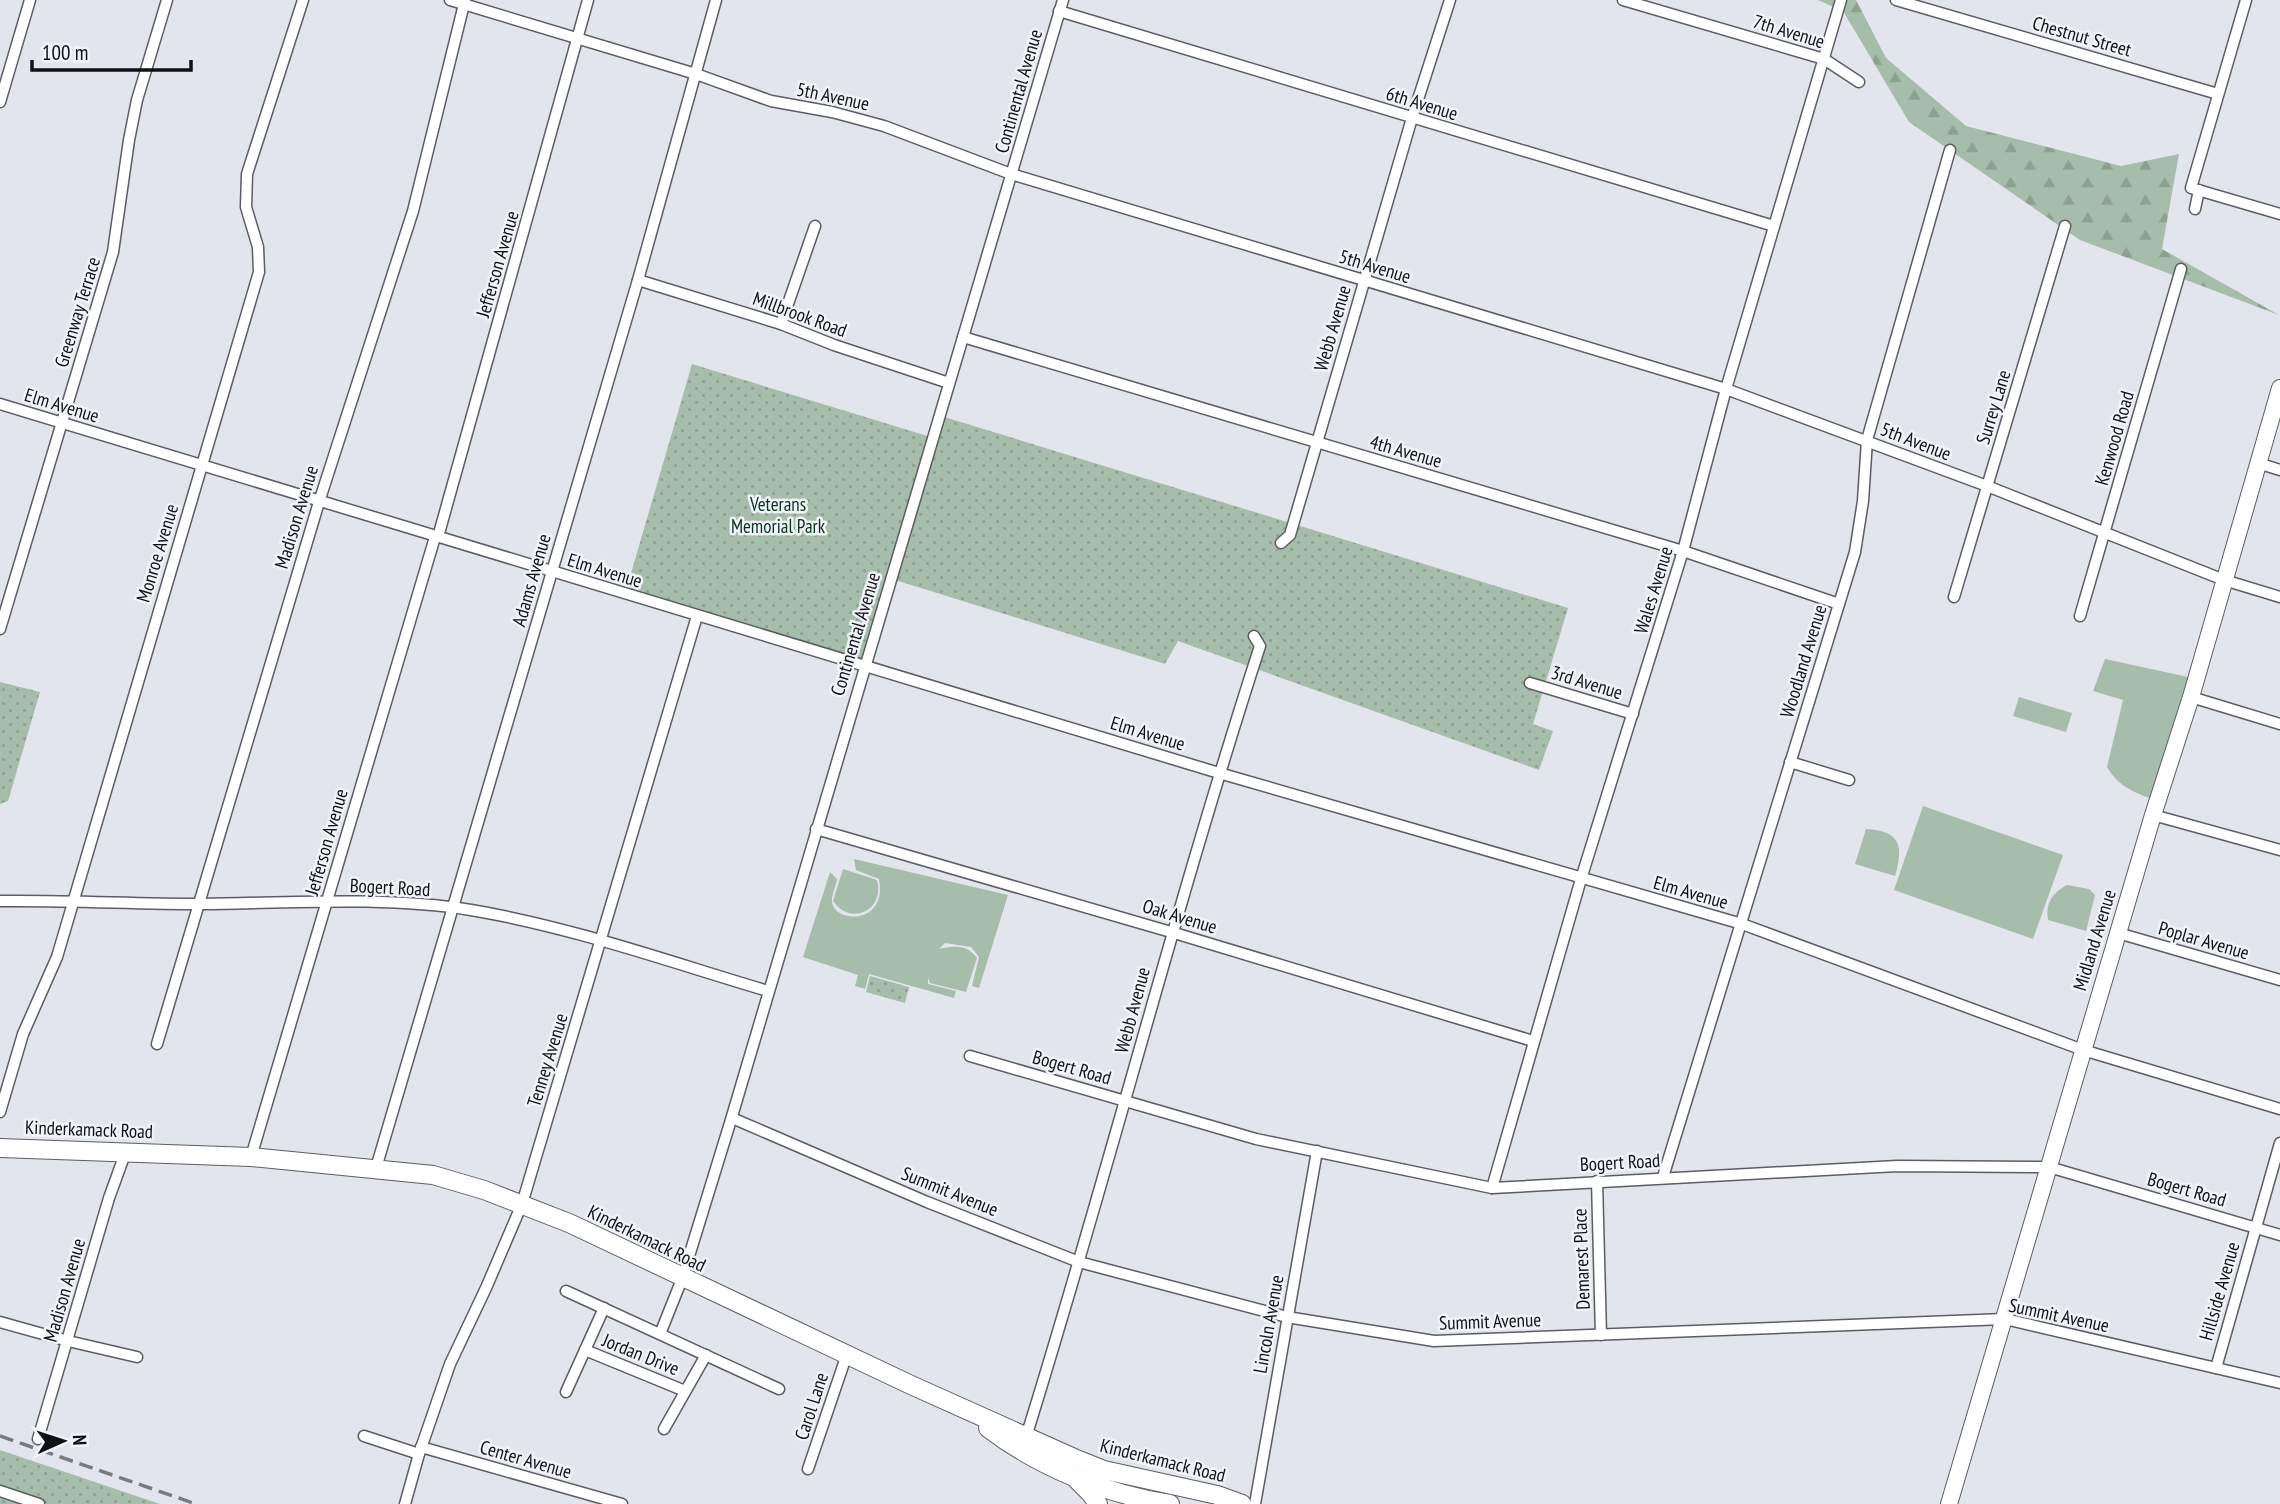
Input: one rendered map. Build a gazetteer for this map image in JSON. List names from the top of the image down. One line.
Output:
{"streets":{"main road":["Kinderkamack Road"],"street":["7th Avenue","Chestnut Street","Continental Avenue","5th Avenue","6th Avenue","Jefferson Avenue","Greenway Terrace","Millbrook Road","Webb Avenue","Elm Avenue","Surrey Lane","Kenwood Road","4th Avenue","Madison Avenue","Monroe Avenue","Adams Avenue","Wales Avenue","Woodland Avenue","3rd Avenue","Bogert Road","Oak Avenue","Midland Avenue","Poplar Avenue","Tenney Avenue","Summit Avenue","Demarest Place","Hillside Avenue","Lincoln Avenue","Jordan Drive","Carol Lane","Center Avenue"]},"crossings":[["7th Avenue","Wales Avenue"],["Continental Avenue","5th Avenue"],["Continental Avenue","6th Avenue"],["Continental Avenue","Millbrook Road"],["Continental Avenue","Elm Avenue"],["Continental Avenue","4th Avenue"],["Continental Avenue","Bogert Road"],["Continental Avenue","Oak Avenue"],["Continental Avenue","Kinderkamack Road"],["Continental Avenue","Summit Avenue"],["Continental Avenue","Jordan Drive"],["5th Avenue","Jefferson Avenue"],["5th Avenue","Webb Avenue"],["5th Avenue","Surrey Lane"],["5th Avenue","Kenwood Road"],["5th Avenue","Madison Avenue"],["5th Avenue","Adams Avenue"],["5th Avenue","Wales Avenue"],["5th Avenue","Woodland Avenue"],["5th Avenue","Midland Avenue"],["6th Avenue","Webb Avenue"],["6th Avenue","Wales Avenue"],["Jefferson Avenue","Elm Avenue"],["Jefferson Avenue","Bogert Road"],["Jefferson Avenue","Kinderkamack Road"],["Greenway Terrace","Elm Avenue"],["Millbrook Road","Adams Avenue"],["Webb Avenue","Elm Avenue"],["Webb Avenue","4th Avenue"],["Webb Avenue","Bogert Road"],["Webb Avenue","Oak Avenue"],["Webb Avenue","Kinderkamack Road"],["Webb Avenue","Summit Avenue"],["Elm Avenue","Madison Avenue"],["Elm Avenue","Monroe Avenue"],["Elm Avenue","Adams Avenue"],["Elm Avenue","Wales Avenue"],["Elm Avenue","Woodland Avenue"],["Elm Avenue","Midland Avenue"],["Elm Avenue","Tenney Avenue"],["4th Avenue","Wales Avenue"],["4th Avenue","Woodland Avenue"],["Madison Avenue","Bogert Road"],["Madison Avenue","Kinderkamack Road"],["Monroe Avenue","Bogert Road"],["Adams Avenue","Bogert Road"],["Adams Avenue","Kinderkamack Road"],["Wales Avenue","3rd Avenue"],["Wales Avenue","Bogert Road"],["Wales Avenue","Oak Avenue"],["Woodland Avenue","Bogert Road"],["Bogert Road","Midland Avenue"],["Bogert Road","Tenney Avenue"],["Bogert Road","Demarest Place"],["Bogert Road","Hillside Avenue"],["Bogert Road","Lincoln Avenue"],["Midland Avenue","Poplar Avenue"],["Midland Avenue","Summit Avenue"],["Tenney Avenue","Kinderkamack Road"],["Tenney Avenue","Center Avenue"],["Kinderkamack Road","Jordan Drive"],["Kinderkamack Road","Carol Lane"],["Summit Avenue","Demarest Place"],["Summit Avenue","Hillside Avenue"],["Summit Avenue","Lincoln Avenue"]],"parks":["Veterans Memorial Park"],"scale_bar":"100 m","north":"right"}
